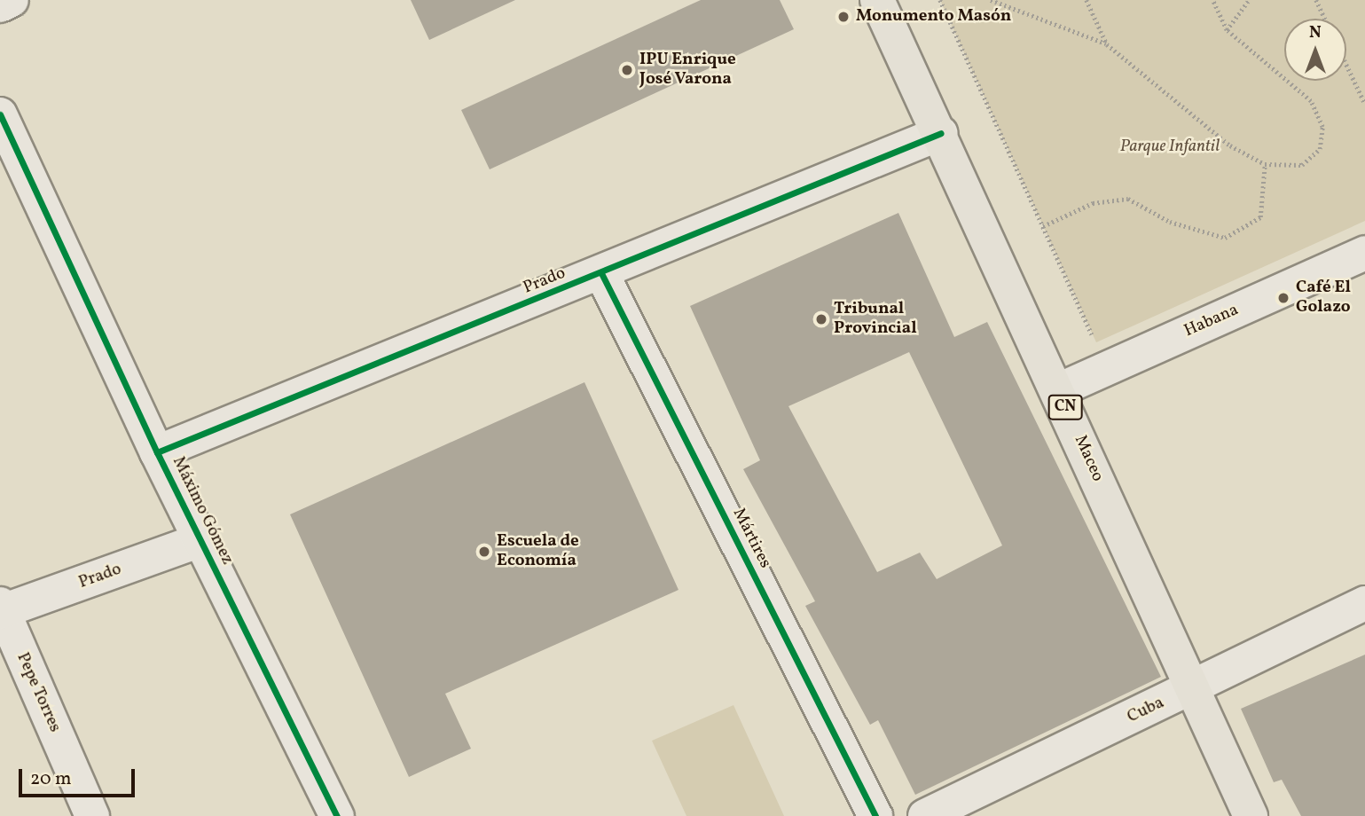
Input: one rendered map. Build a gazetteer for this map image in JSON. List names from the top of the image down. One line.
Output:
{"streets":{"main road":["CN","Maceo"],"street":["Prado","Habana","Máximo Gómez","Mártires","Pepe Torres","Cuba"]},"crossings":[["Prado","Maceo"],["Prado","Máximo Gómez"],["Prado","Mártires"],["Prado","Pepe Torres"],["Habana","Maceo"],["Maceo","Cuba"]],"parks":["Parque Infantil"],"places":["Monumento Masón","IPU Enrique José Varona","Café El Golazo","Tribunal Provincial","Escuela de Economía"],"scale_bar":"20 m","north":"top"}
